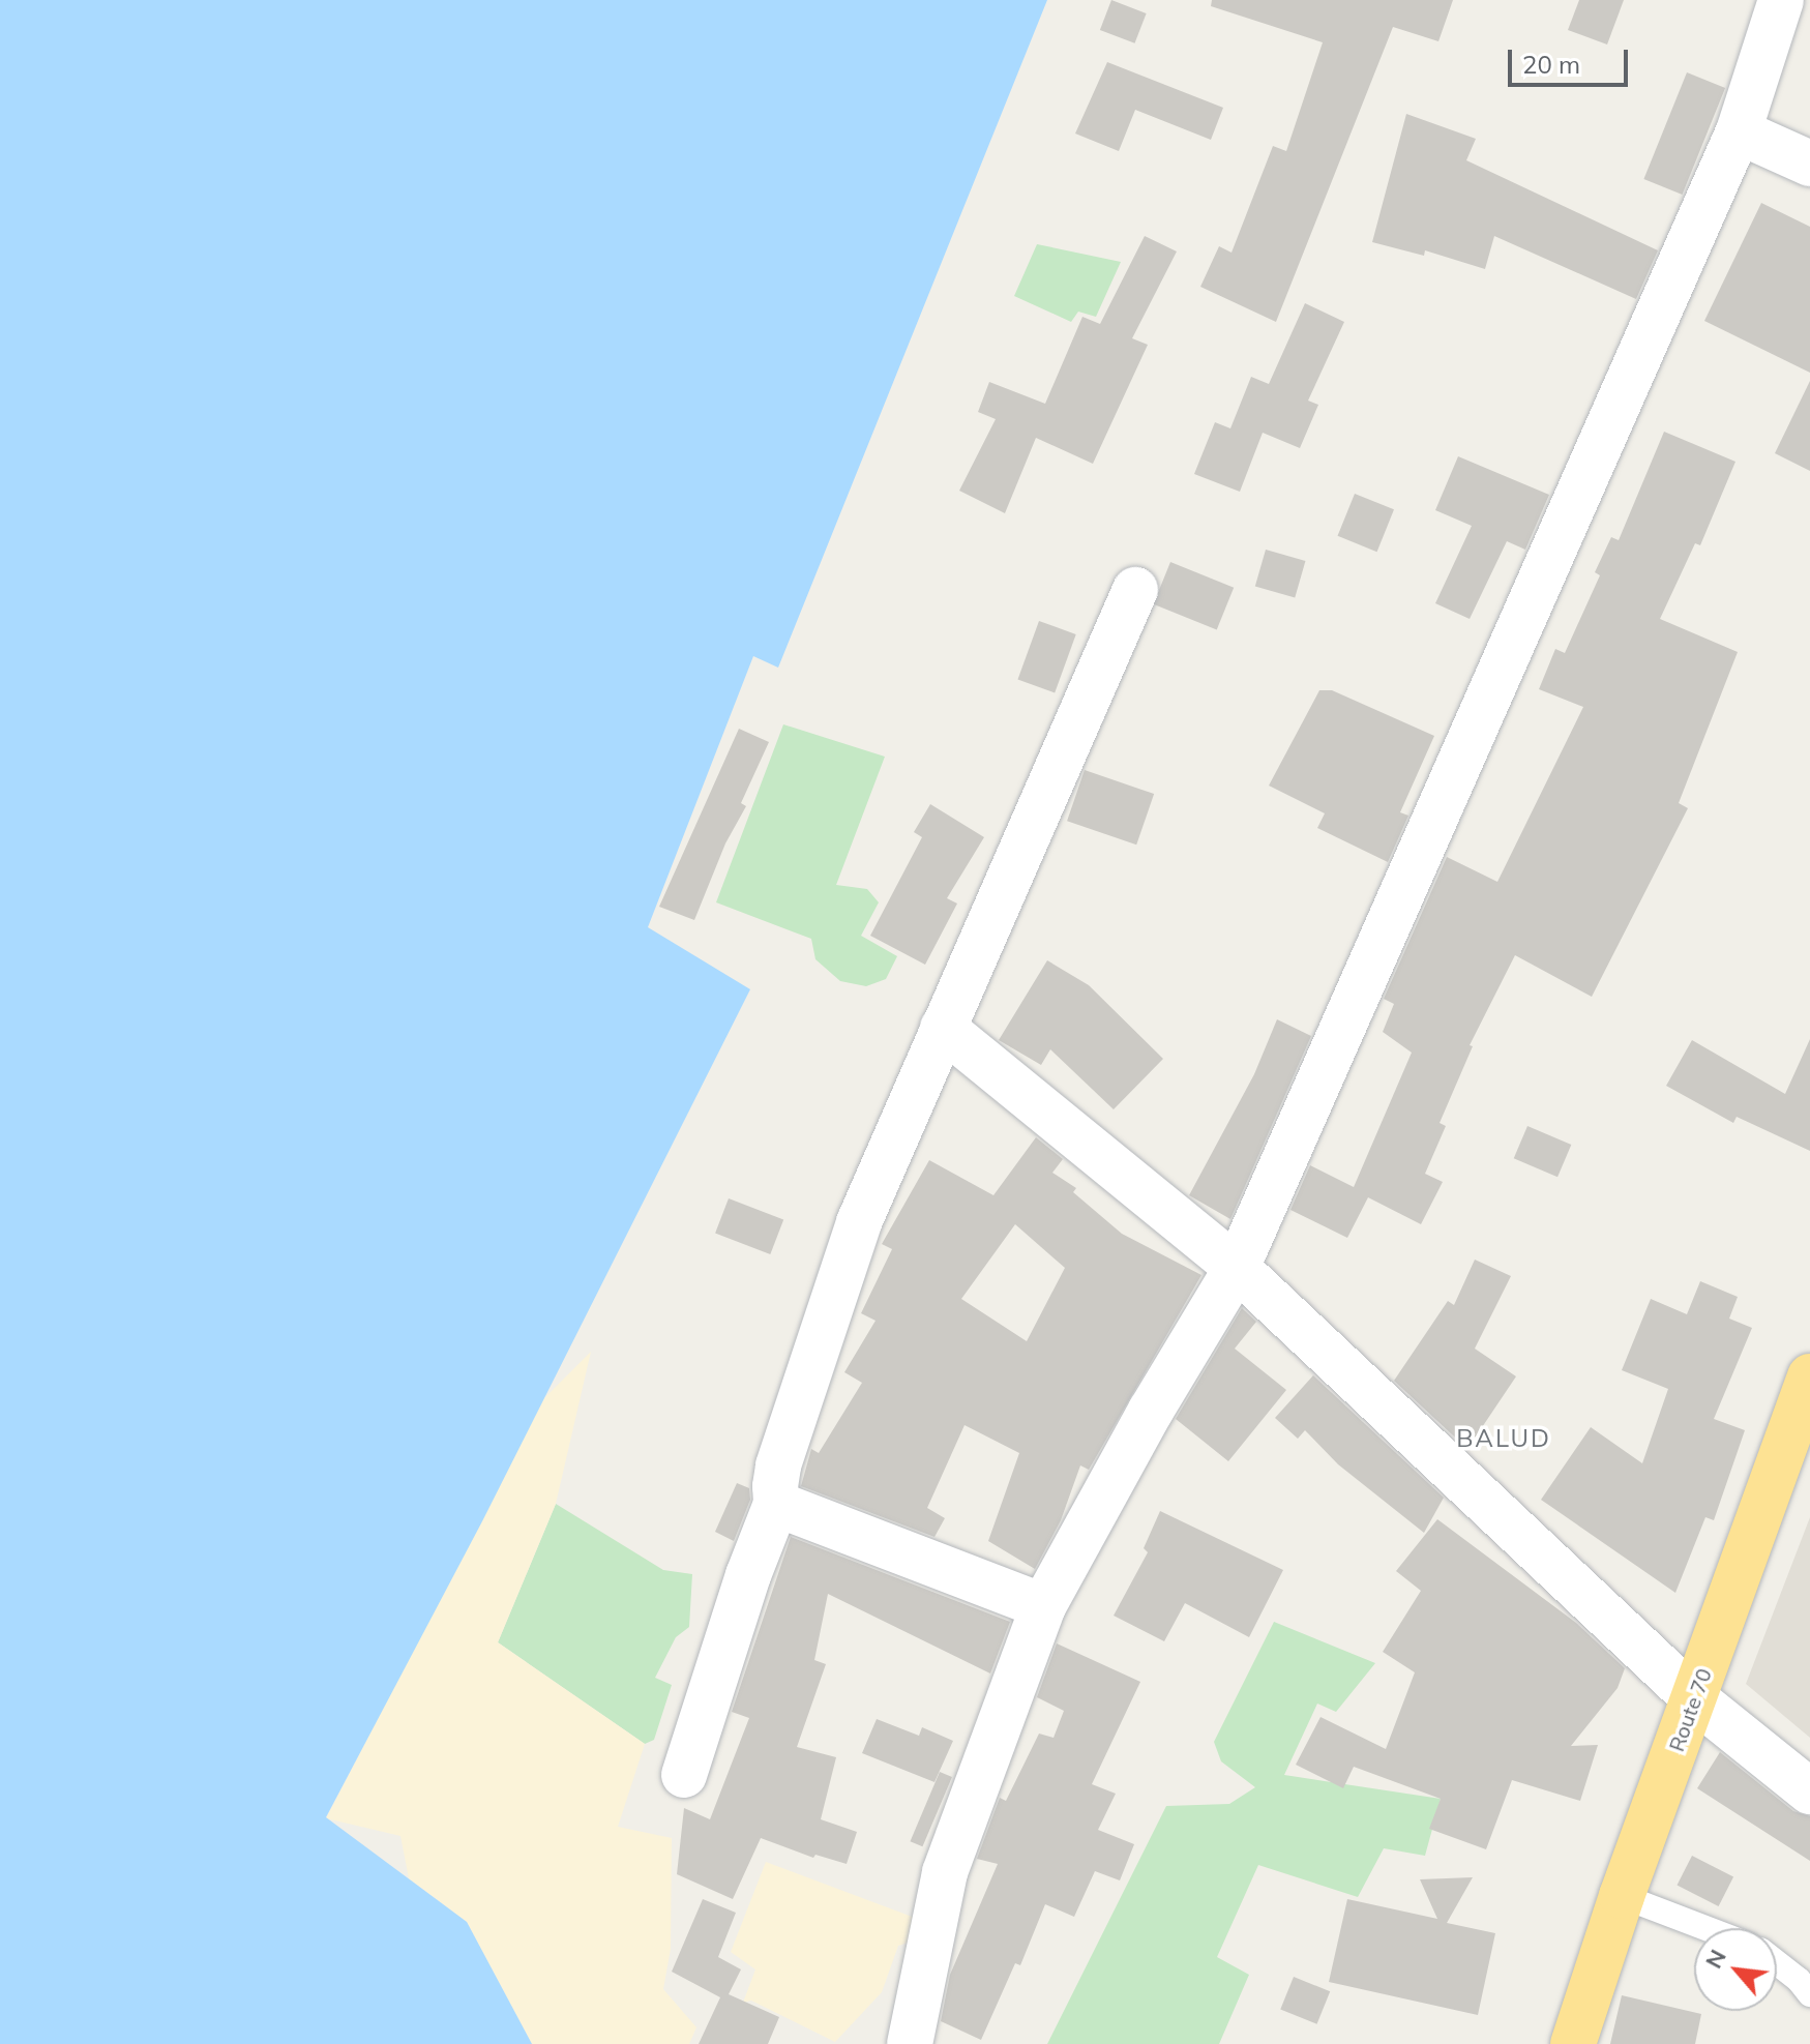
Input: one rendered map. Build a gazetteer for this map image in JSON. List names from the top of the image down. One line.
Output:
{"streets":{"highway":["Route 70"]},"districts":["BALUD"],"scale_bar":"20 m","north":"top left"}
